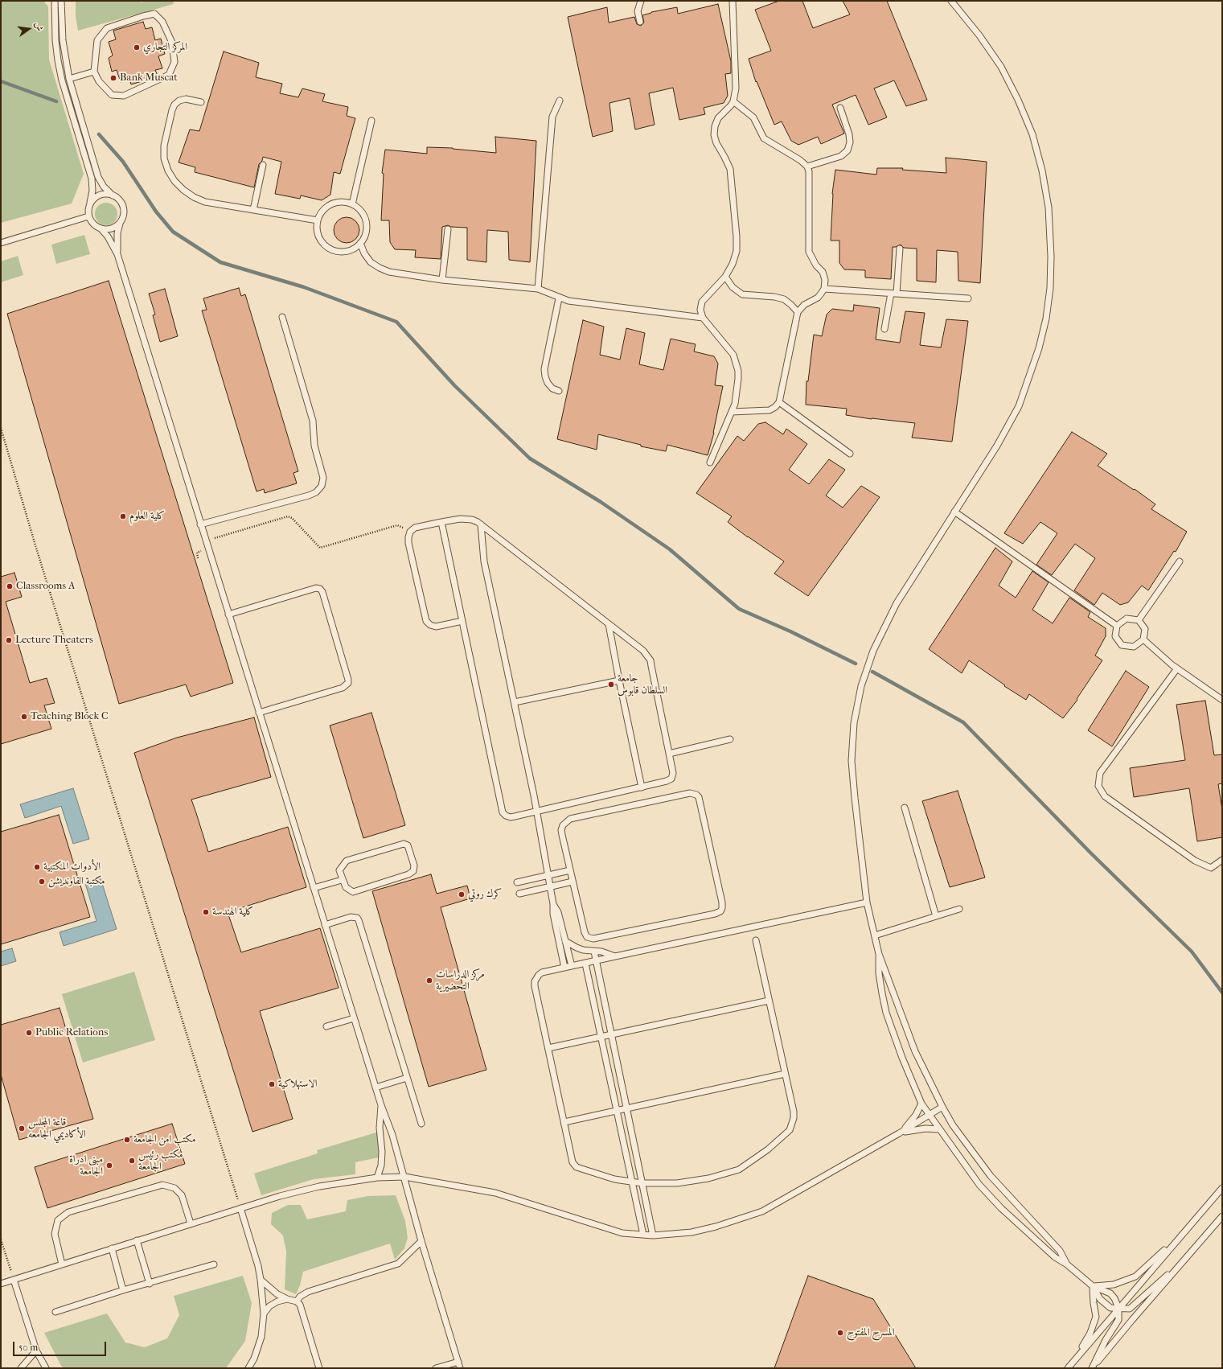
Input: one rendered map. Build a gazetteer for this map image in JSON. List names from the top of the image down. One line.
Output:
{"places":["المركز التجاري","Bank Muscat","كلية العلوم","Classrooms A","Lecture Theaters","جامعة السلطان قابوس","Teaching Block C","الأدوات المكتبية","مكتبة الفاونديشن","كرك روتي","كلية الهندسة","مركز الدراسات التحضيرية","Public Relations","الاستهلاكية","قاعة المجلس الأكاديمي الجامعه","مكتب امن الجامعة","مكتب رئيس الجامعة","مبنى ادراة الجامعة","المسرح المفتوح"],"scale_bar":"50 m","north":"right"}
